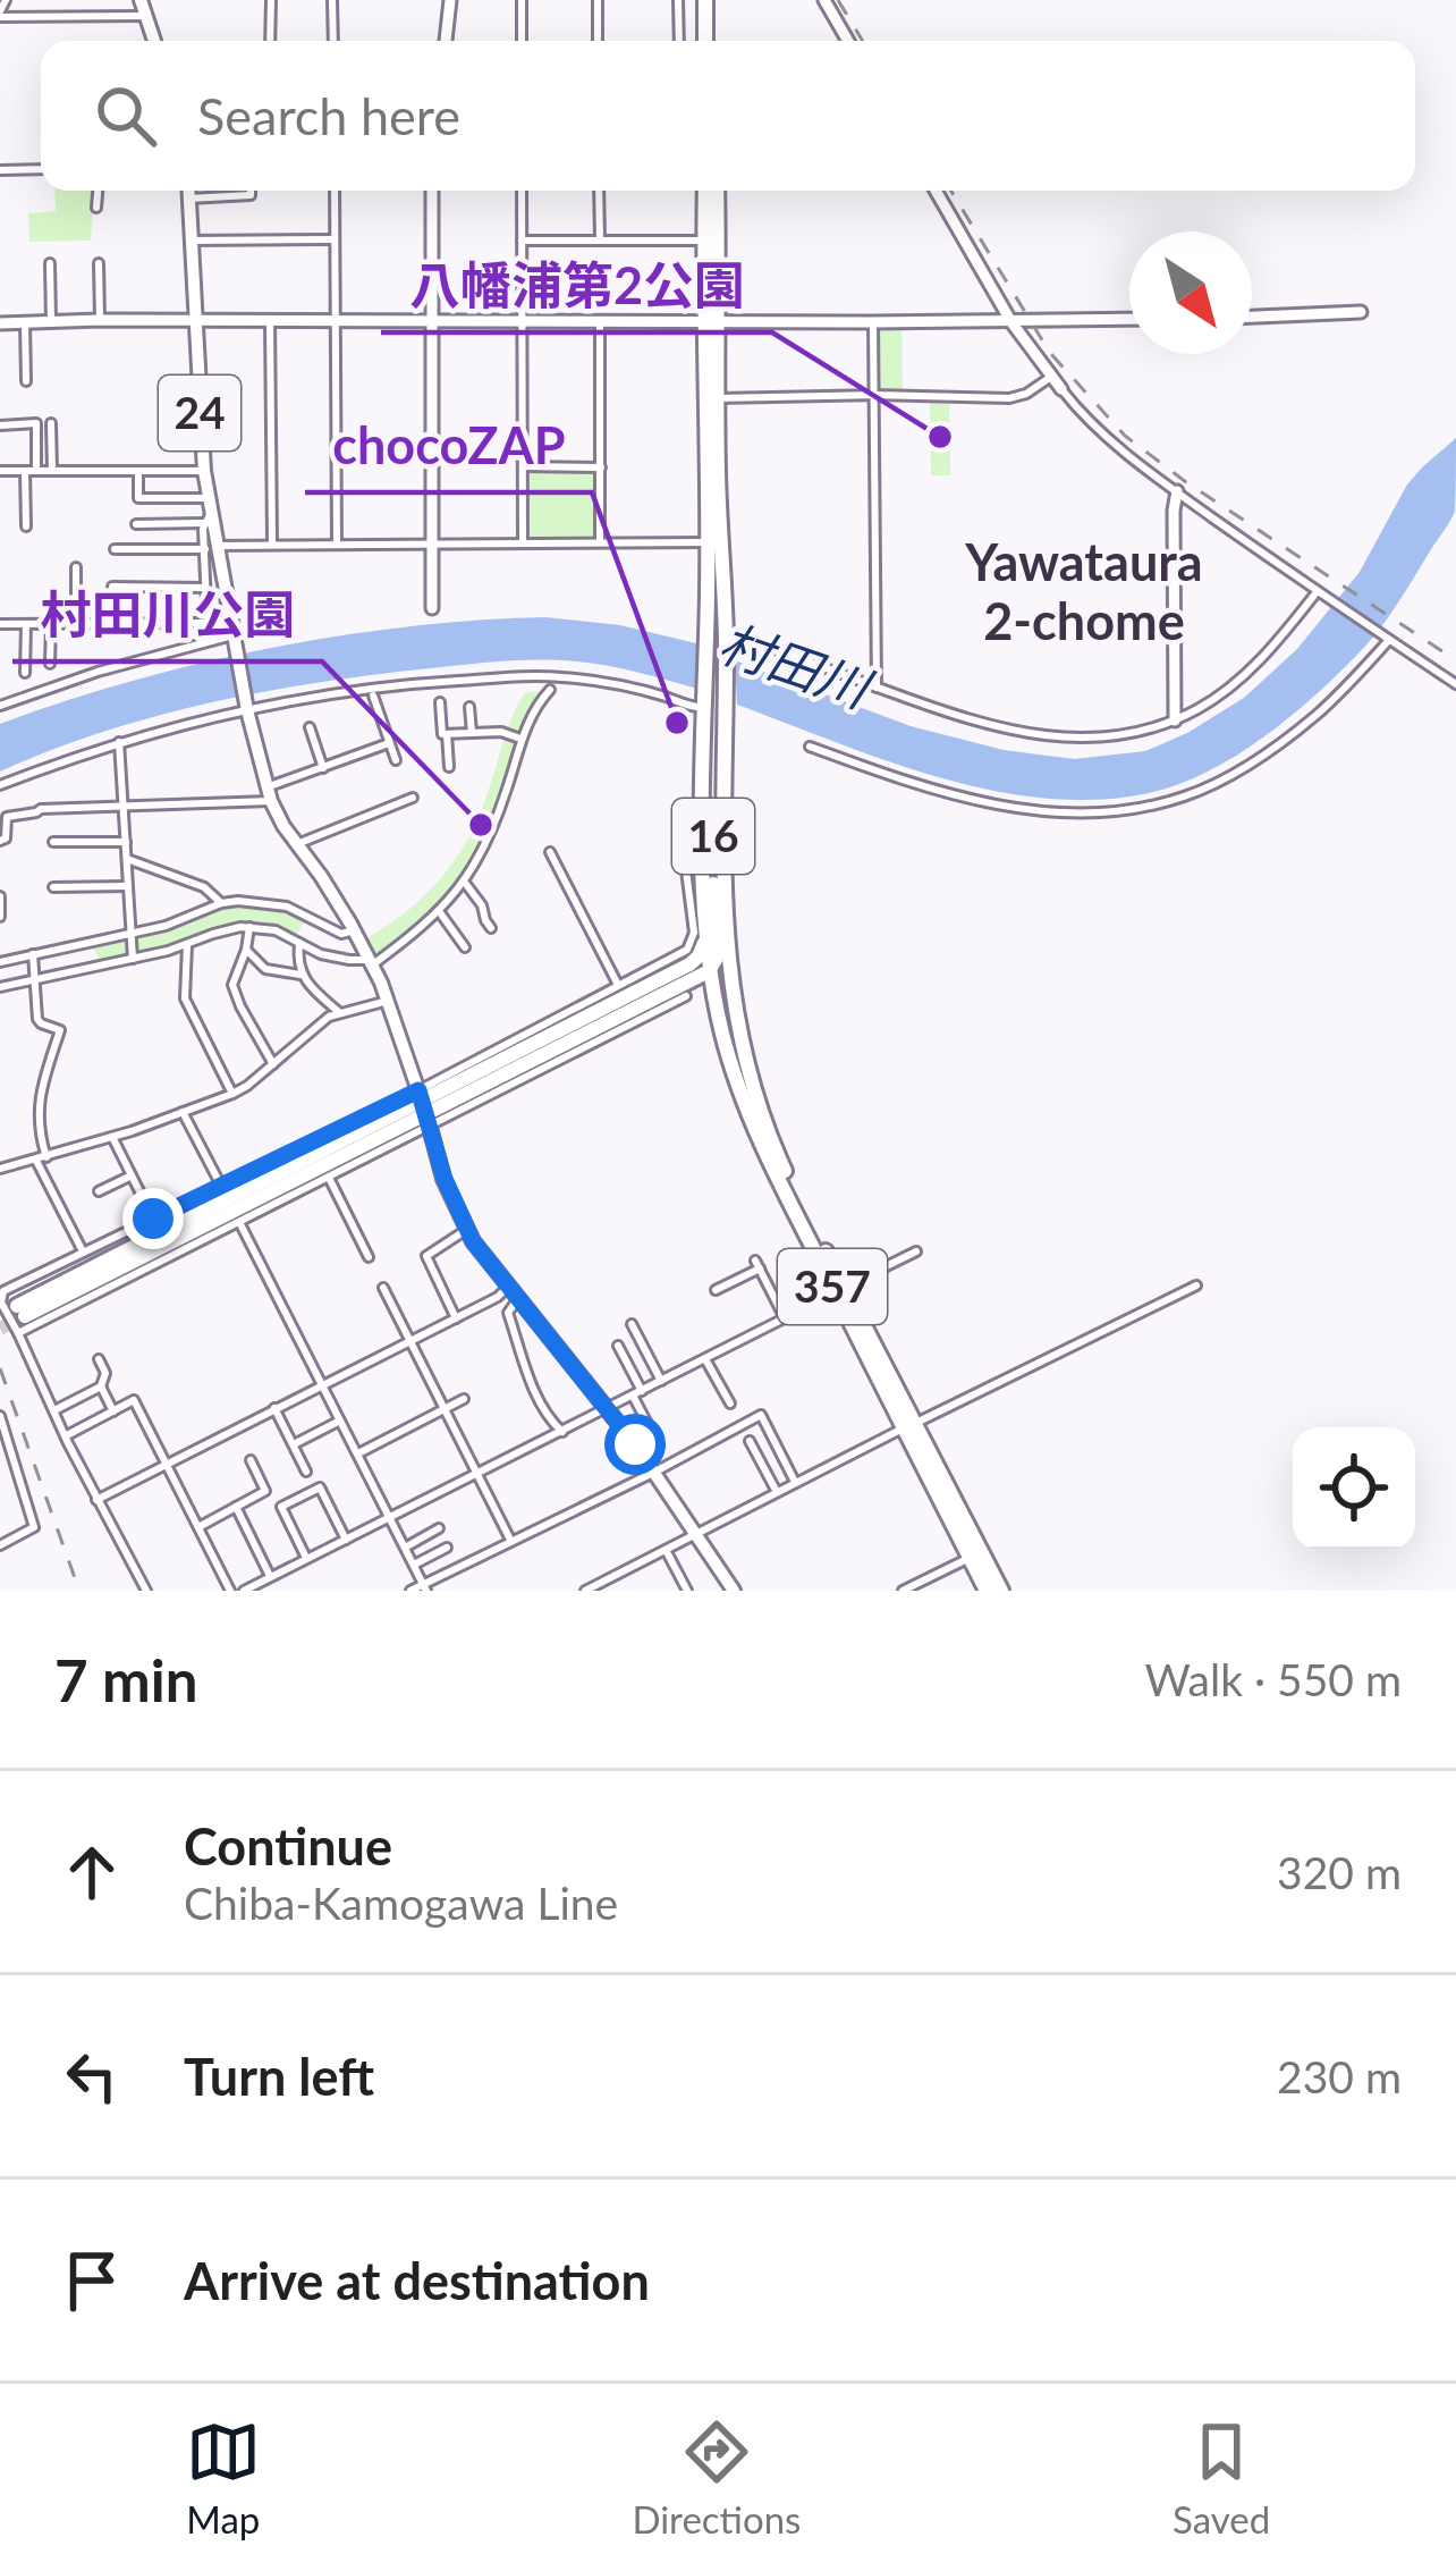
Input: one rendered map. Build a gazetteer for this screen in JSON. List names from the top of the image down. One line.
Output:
{"streets":{"highway":["16","357"],"main road":["24"]},"crossings":[["24","16"],["16","357"]],"districts":["Yawataura 2-chome"],"water":["村田川"],"places":["八幡浦第2公園","chocoZAP","村田川公園"],"north":"bottom right","page":{"search":"Search here","heading":["7 min","Walk · 550 m"],"list":[["Continue","Chiba-Kamogawa Line","320 m"],["Turn left","230 m"],"Arrive at destination"],"nav":["Map","Directions","Saved"]}}
